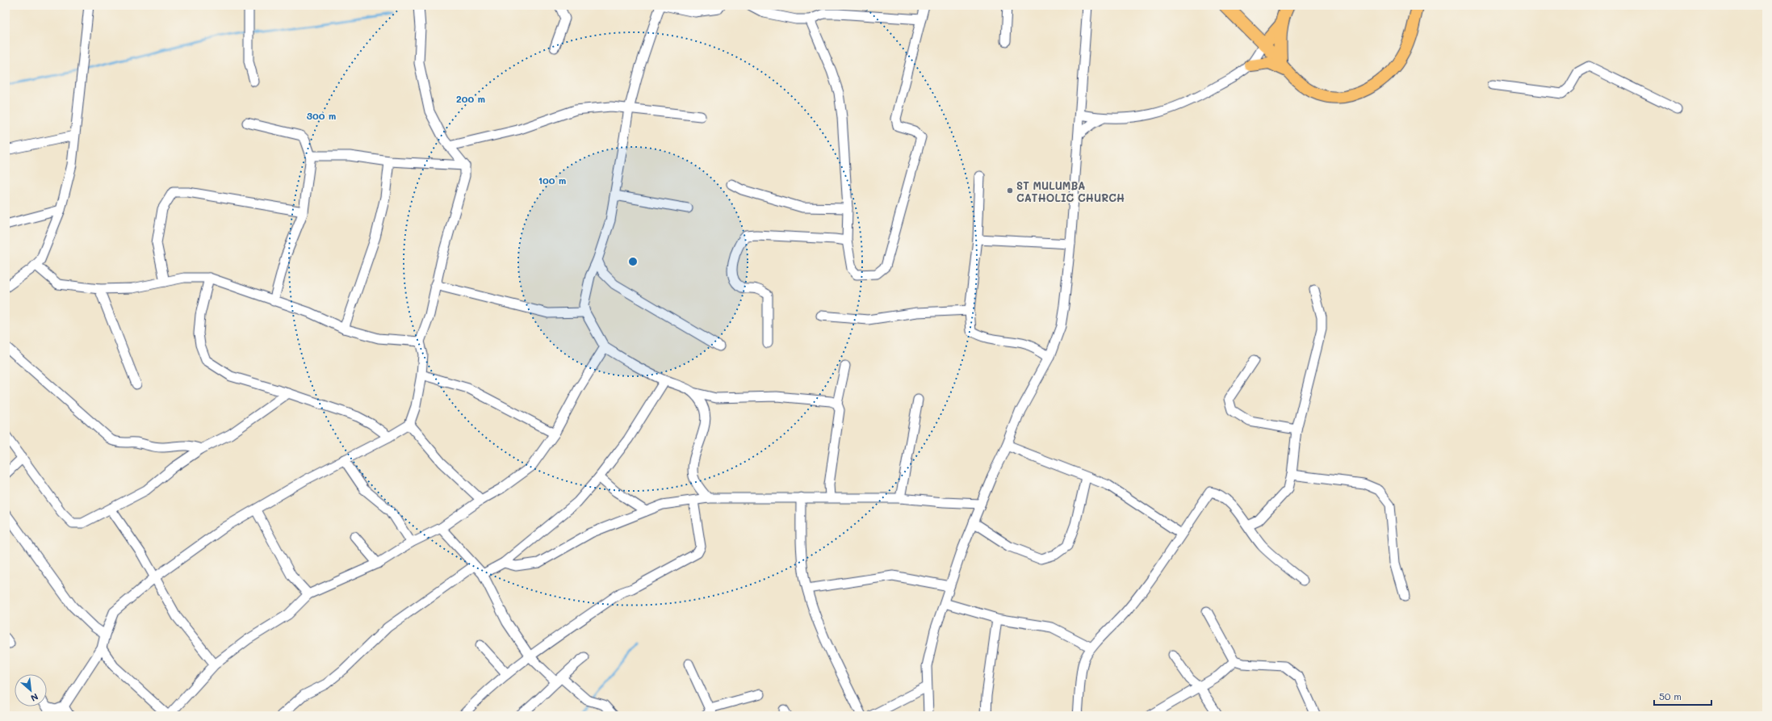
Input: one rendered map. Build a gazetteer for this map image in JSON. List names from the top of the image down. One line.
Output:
{"places":["ST MULUMBA CATHOLIC CHURCH"],"scale_bar":"50 m","north":"bottom right","rings":["200 m","300 m","100 m"]}
